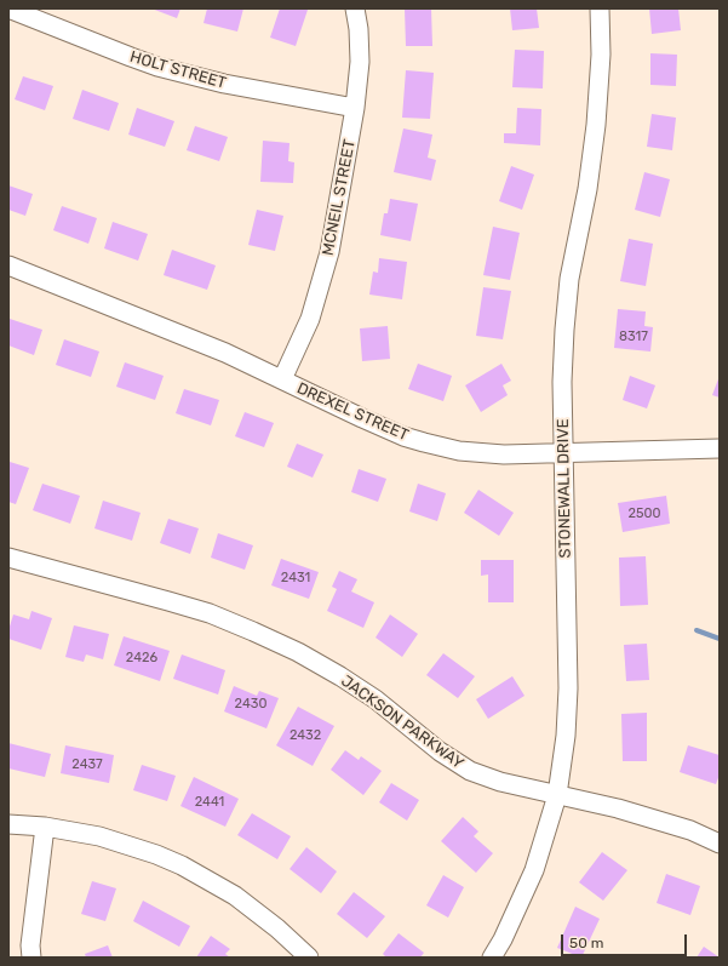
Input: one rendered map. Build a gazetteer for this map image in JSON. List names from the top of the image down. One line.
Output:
{"streets":{"street":["HOLT STREET","MCNEIL STREET","DREXEL STREET","STONEWALL DRIVE","JACKSON PARKWAY"]},"crossings":[["HOLT STREET","MCNEIL STREET"],["MCNEIL STREET","DREXEL STREET"],["DREXEL STREET","STONEWALL DRIVE"],["STONEWALL DRIVE","JACKSON PARKWAY"]],"house_numbers":["8317","2500","2431","2426","2430","2432","2437","2441"],"scale_bar":"50 m"}
